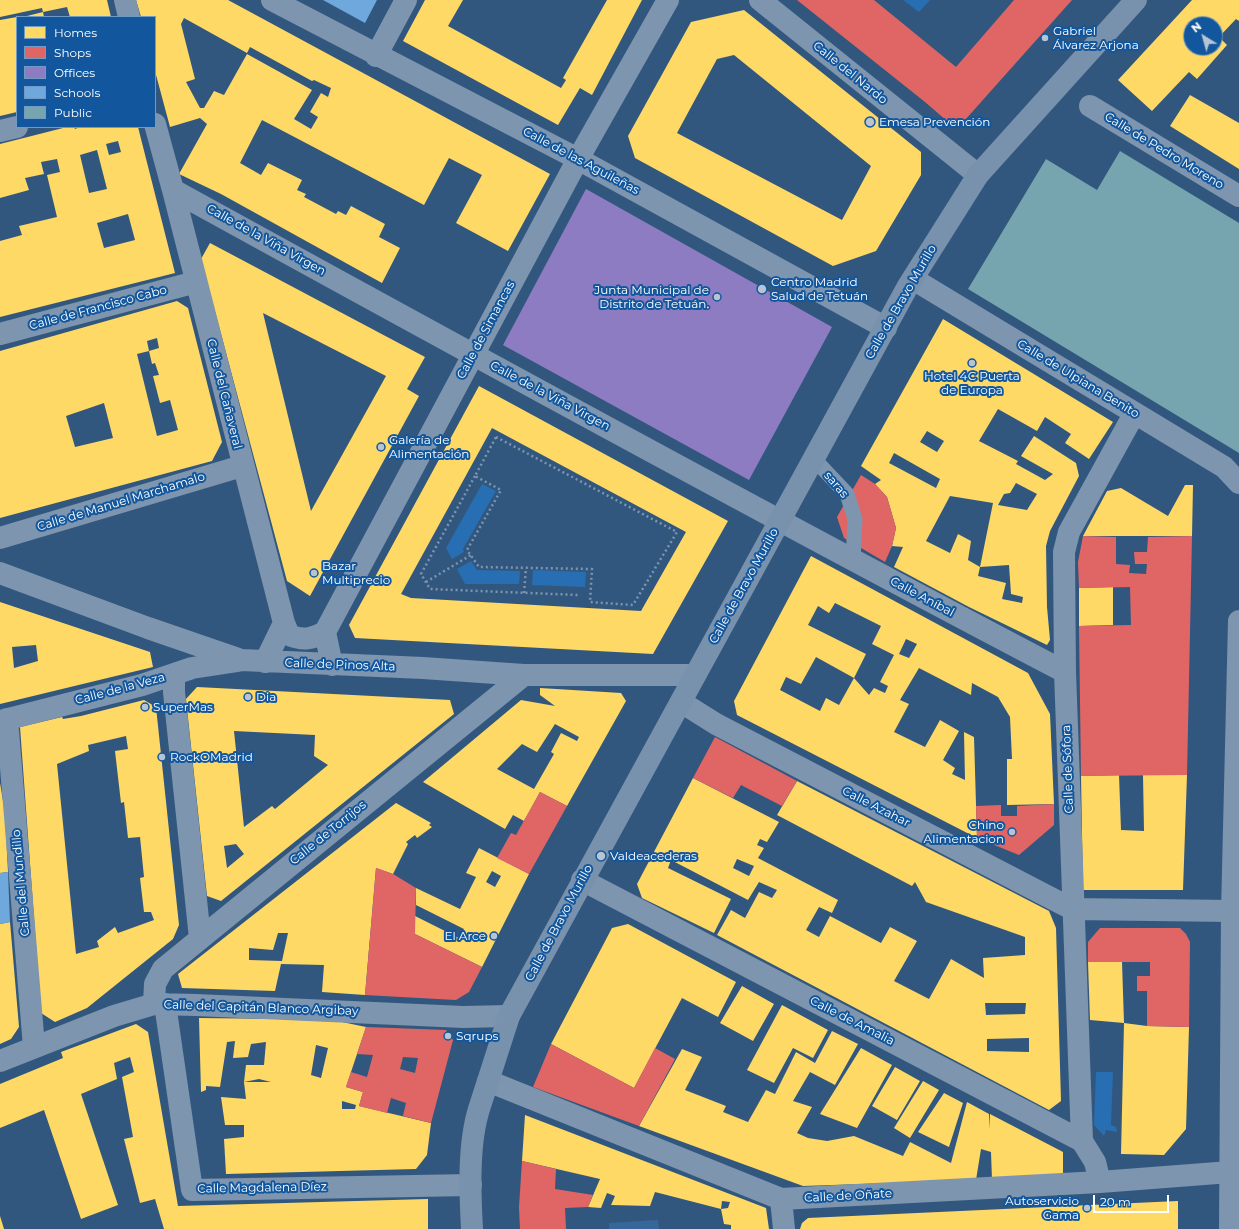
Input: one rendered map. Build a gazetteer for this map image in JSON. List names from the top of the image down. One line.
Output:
{"streets":{"main road":["Calle de Bravo Murillo"],"street":["Calle del Nardo","Calle de Pedro Moreno","Calle de las Aguileñas","Calle de la Viña Virgen","Calle de Francisco Cabo","Calle de Simancas","Calle de Ulpiana Benito","Calle del Cañaveral","Calle de Manuel Marchamalo","Calle Aníbal","Calle de Pinos Alta","Calle de la Veza","Calle de Sófora","Calle Azahar","Calle de Torrijos","Calle del Mundillo","Calle del Capitán Blanco Argibay","Calle de Amalia","Calle Magdalena Díez","Calle de Oñate"],"lane":["saras"]},"crossings":[["Calle del Nardo","Calle de Bravo Murillo"],["Calle de las Aguileñas","Calle de Bravo Murillo"],["Calle de las Aguileñas","Calle de Simancas"],["Calle de la Viña Virgen","Calle de Bravo Murillo"],["Calle de la Viña Virgen","Calle de Simancas"],["Calle de la Viña Virgen","Calle del Cañaveral"],["Calle de la Viña Virgen","Calle Aníbal"],["Calle de Bravo Murillo","Calle de Ulpiana Benito"],["Calle de Bravo Murillo","saras"],["Calle de Bravo Murillo","Calle Aníbal"],["Calle de Bravo Murillo","Calle de Pinos Alta"],["Calle de Bravo Murillo","Calle Azahar"],["Calle de Bravo Murillo","Calle del Capitán Blanco Argibay"],["Calle de Bravo Murillo","Calle de Amalia"],["Calle de Bravo Murillo","Calle Magdalena Díez"],["Calle de Bravo Murillo","Calle de Oñate"],["Calle de Francisco Cabo","Calle del Cañaveral"],["Calle de Ulpiana Benito","Calle de Sófora"],["Calle del Cañaveral","Calle de Manuel Marchamalo"],["saras","Calle Aníbal"],["Calle Aníbal","Calle de Sófora"],["Calle de Pinos Alta","Calle de la Veza"],["Calle de Pinos Alta","Calle de Torrijos"],["Calle de la Veza","Calle del Mundillo"],["Calle de Sófora","Calle Azahar"],["Calle de Sófora","Calle de Amalia"],["Calle de Torrijos","Calle del Capitán Blanco Argibay"],["Calle de Torrijos","Calle Magdalena Díez"],["Calle del Mundillo","Calle del Capitán Blanco Argibay"],["Calle del Capitán Blanco Argibay","Calle Magdalena Díez"]],"places":["Gabriel Álvarez Arjona","Emesa Prevención","Centro Madrid Salud de Tetuán","Junta Municipal de Distrito de Tetuán.","Hotel 4C Puerta de Europa","Galería de Alimentación","Bazar Multiprecio","Dia","SuperMas","RockOMadrid","Chino Alimentacion","Valdeacederas","El Arce","Sqrups","Autoservicio Gama"],"legend":["Homes","Shops","Offices","Schools","Public"],"scale_bar":"20 m","north":"top left"}
